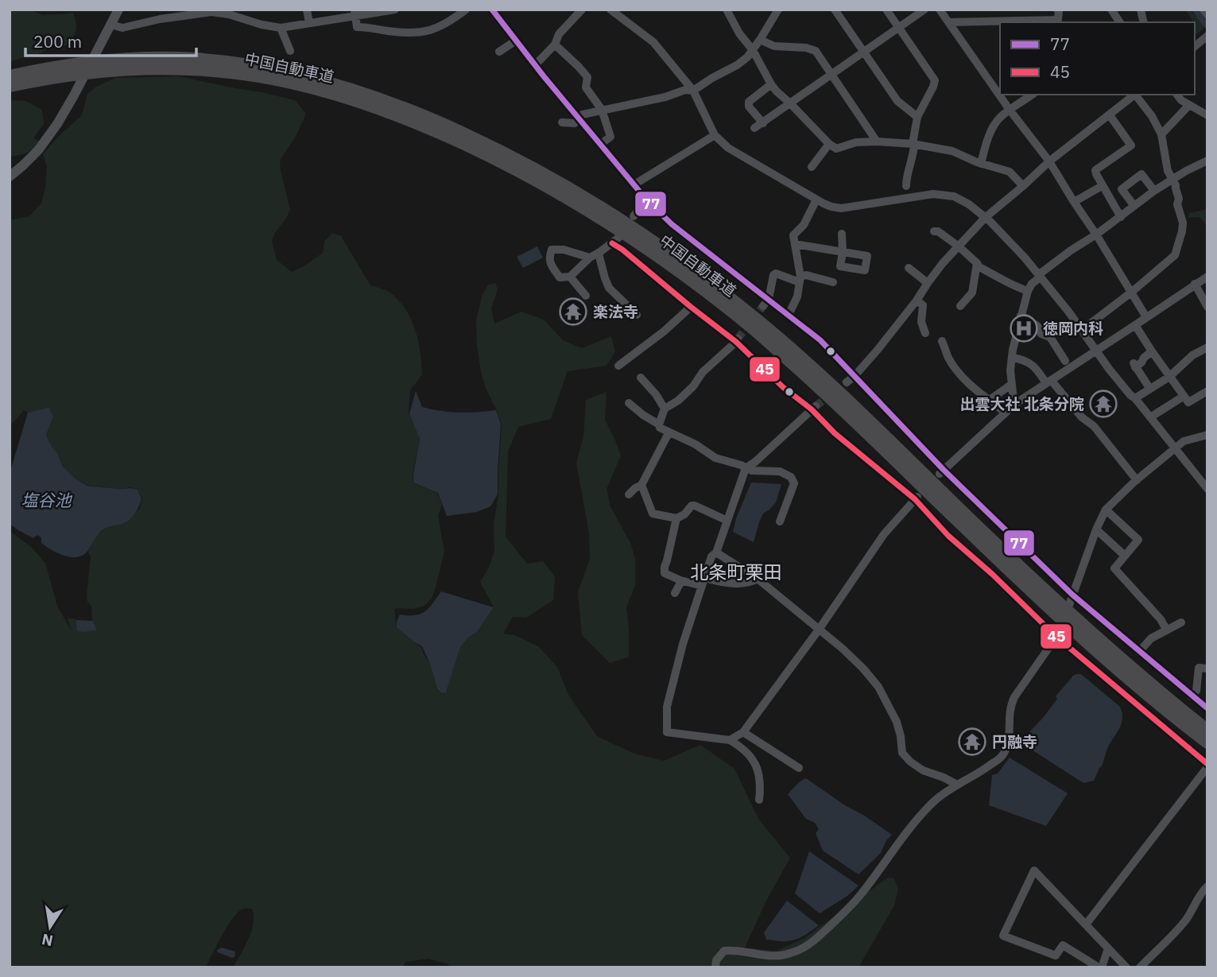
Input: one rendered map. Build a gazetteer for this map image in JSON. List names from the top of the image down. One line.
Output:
{"streets":{"highway":["中国自動車道"]},"districts":["北条町栗田"],"water":["塩谷池"],"places":{"temple":["楽法寺","出雲大社 北条分院","円融寺"],"hospital":["徳岡内科"]},"lines":["transit line 77","transit line 45"],"legend":["77","45"],"scale_bar":"200 m","north":"bottom"}
